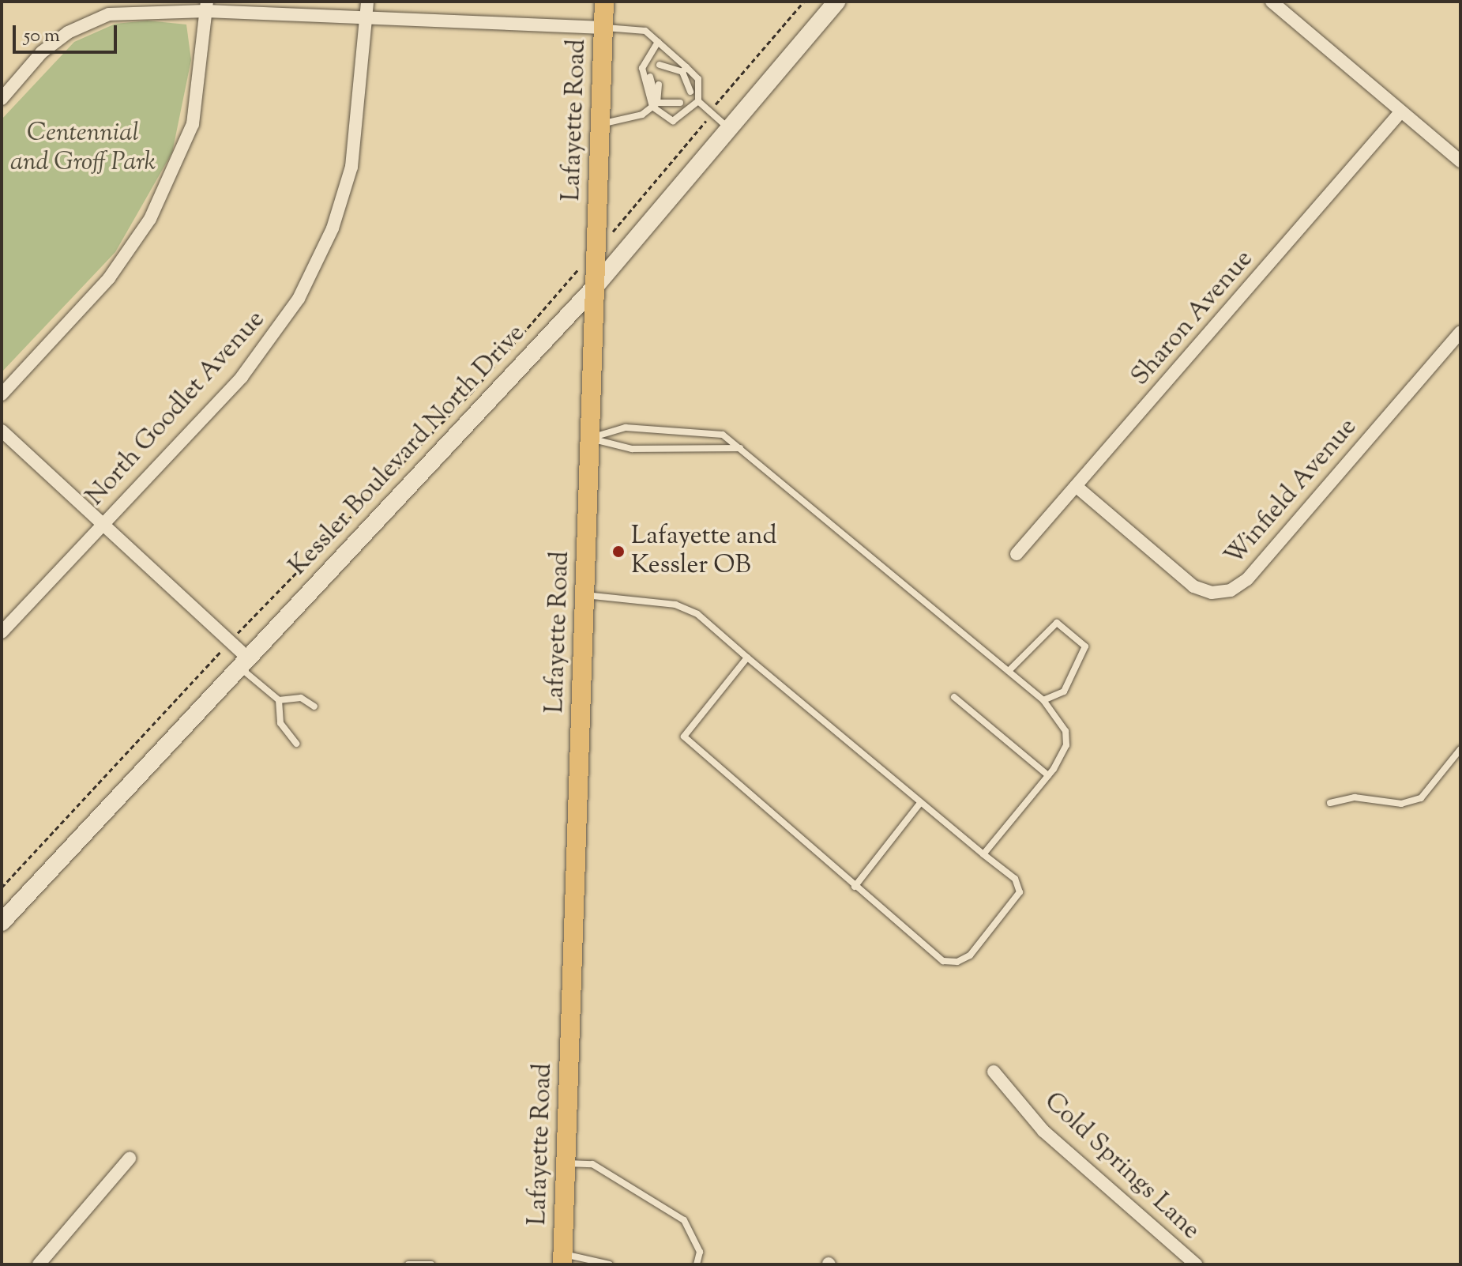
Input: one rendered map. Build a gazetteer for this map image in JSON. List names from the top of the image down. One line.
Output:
{"streets":{"main road":["Lafayette Road","Kessler Boulevard North Drive"],"street":["Sharon Avenue","North Goodlet Avenue","Winfield Avenue","Cold Springs Lane"]},"crossings":[["Lafayette Road","Kessler Boulevard North Drive"],["Sharon Avenue","Winfield Avenue"]],"parks":["Centennial and Groff Park"],"places":["Lafayette and Kessler OB"],"scale_bar":"50 m"}
